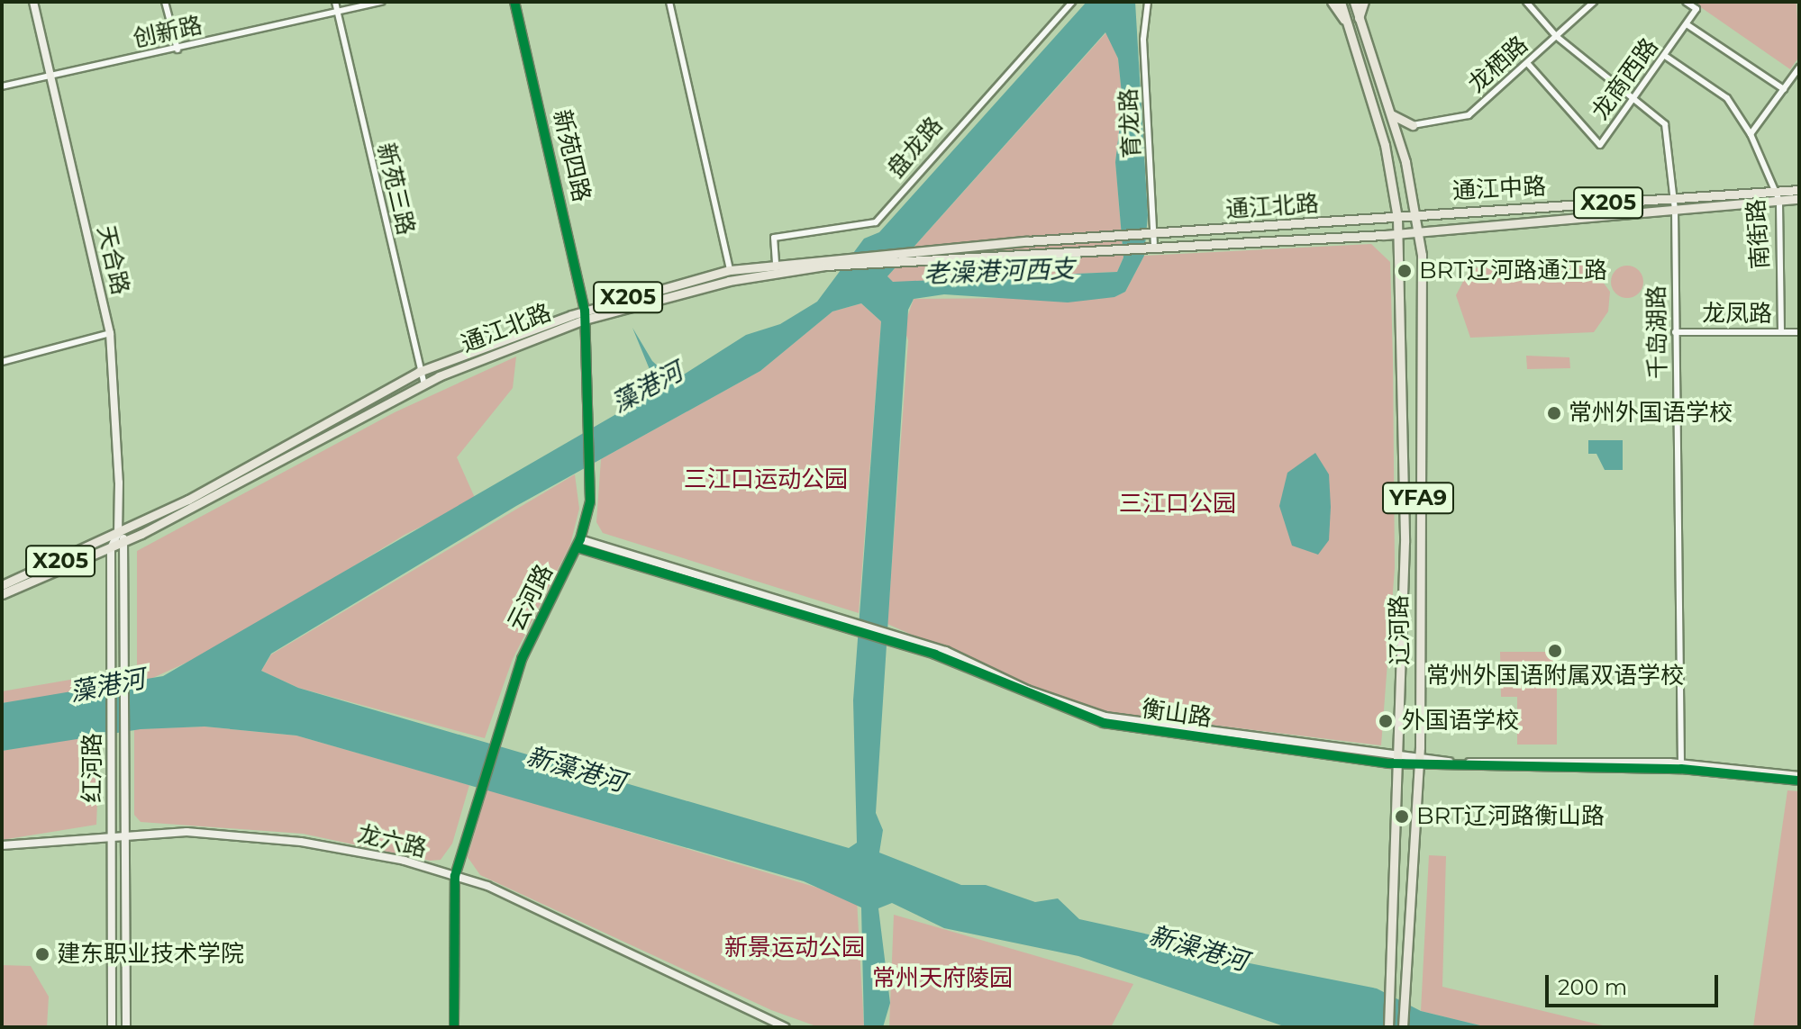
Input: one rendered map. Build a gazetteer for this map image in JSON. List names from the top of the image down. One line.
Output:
{"streets":{"main road":["通江中路","X205","通江北路","YFA9","辽河路"],"street":["创新路","龙栖路","龙商西路","育龙路","盘龙路","新苑四路","新苑三路","南街路","天合路","龙凤路","千岛湖路","云河路","衡山路","红河路","龙六路"]},"crossings":[["创新路","新苑三路"],["创新路","天合路"],["龙栖路","龙商西路"],["龙栖路","千岛湖路"],["龙商西路","南街路"],["龙商西路","千岛湖路"],["育龙路","通江北路"],["盘龙路","通江北路"],["新苑四路","通江北路"],["新苑四路","云河路"],["新苑三路","通江北路"],["通江中路","通江北路"],["通江中路","南街路"],["通江中路","千岛湖路"],["通江中路","YFA9"],["通江中路","辽河路"],["通江北路","天合路"],["通江北路","YFA9"],["通江北路","云河路"],["通江北路","辽河路"],["通江北路","红河路"],["南街路","龙凤路"],["天合路","红河路"],["龙凤路","千岛湖路"],["千岛湖路","衡山路"],["YFA9","辽河路"],["云河路","衡山路"],["云河路","龙六路"],["辽河路","衡山路"],["红河路","龙六路"]],"water":["老澡港河西支","藻港河","新藻港河","新澡港河"],"parks":["三江口运动公园","三江口公园","新景运动公园","常州天府陵园"],"places":["BRT辽河路通江路","常州外国语学校","常州外国语附属双语学校","外国语学校","BRT辽河路衡山路","建东职业技术学院"],"scale_bar":"200 m"}
